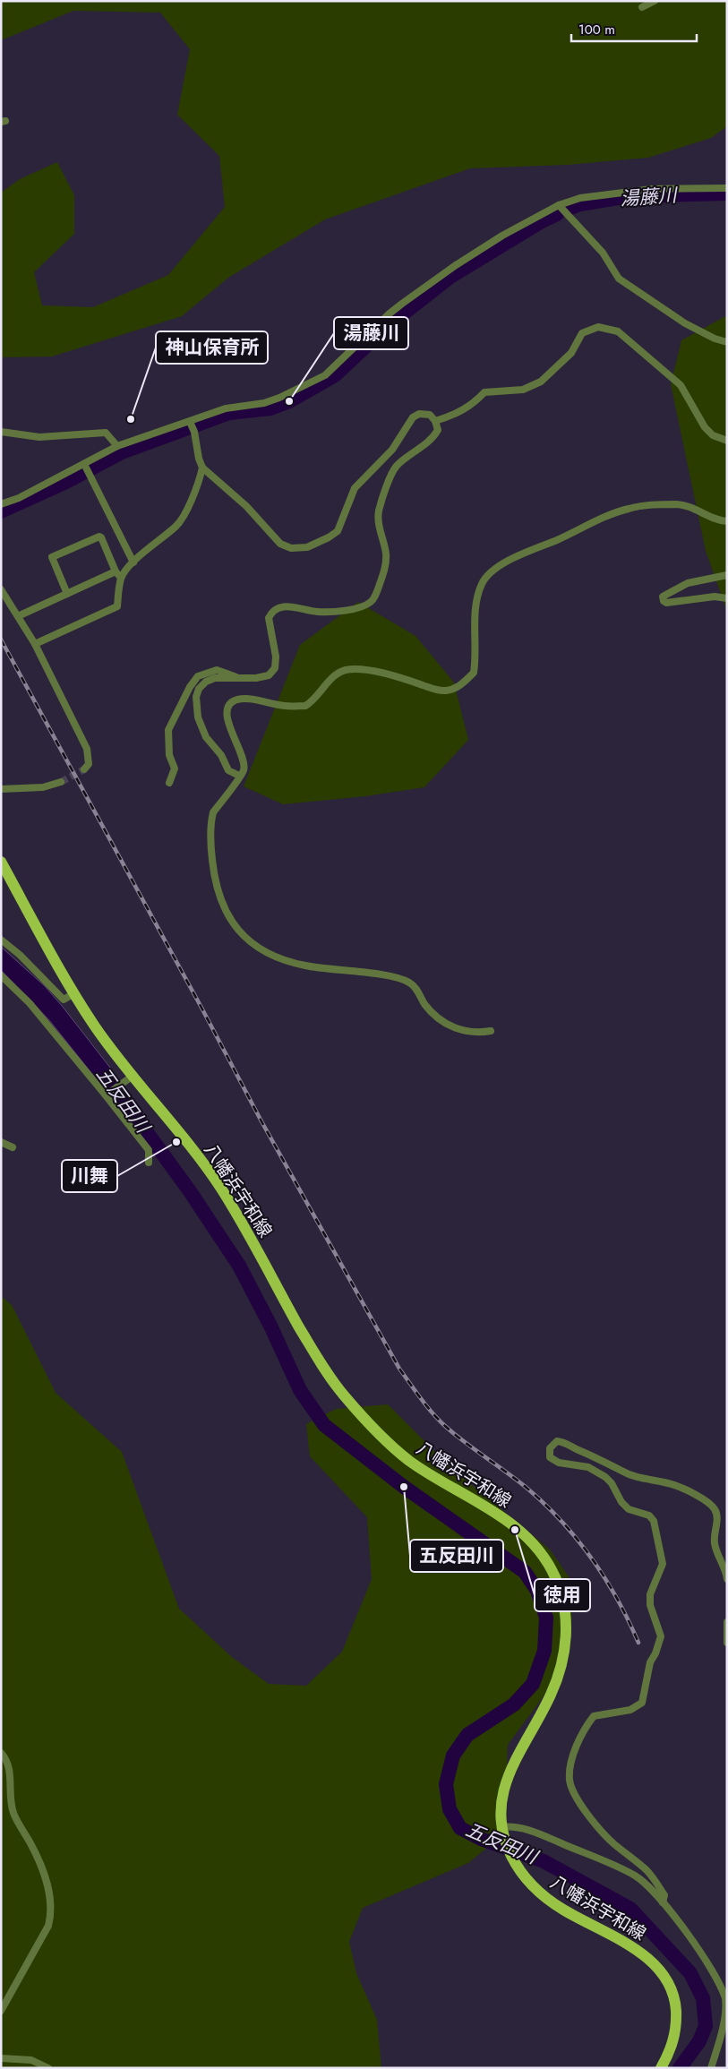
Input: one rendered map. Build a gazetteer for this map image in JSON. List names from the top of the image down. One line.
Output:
{"streets":{"main road":["八幡浜宇和線"]},"water":["湯藤川","五反田川"],"places":["湯藤川","神山保育所","川舞","五反田川","徳用"],"scale_bar":"100 m"}
